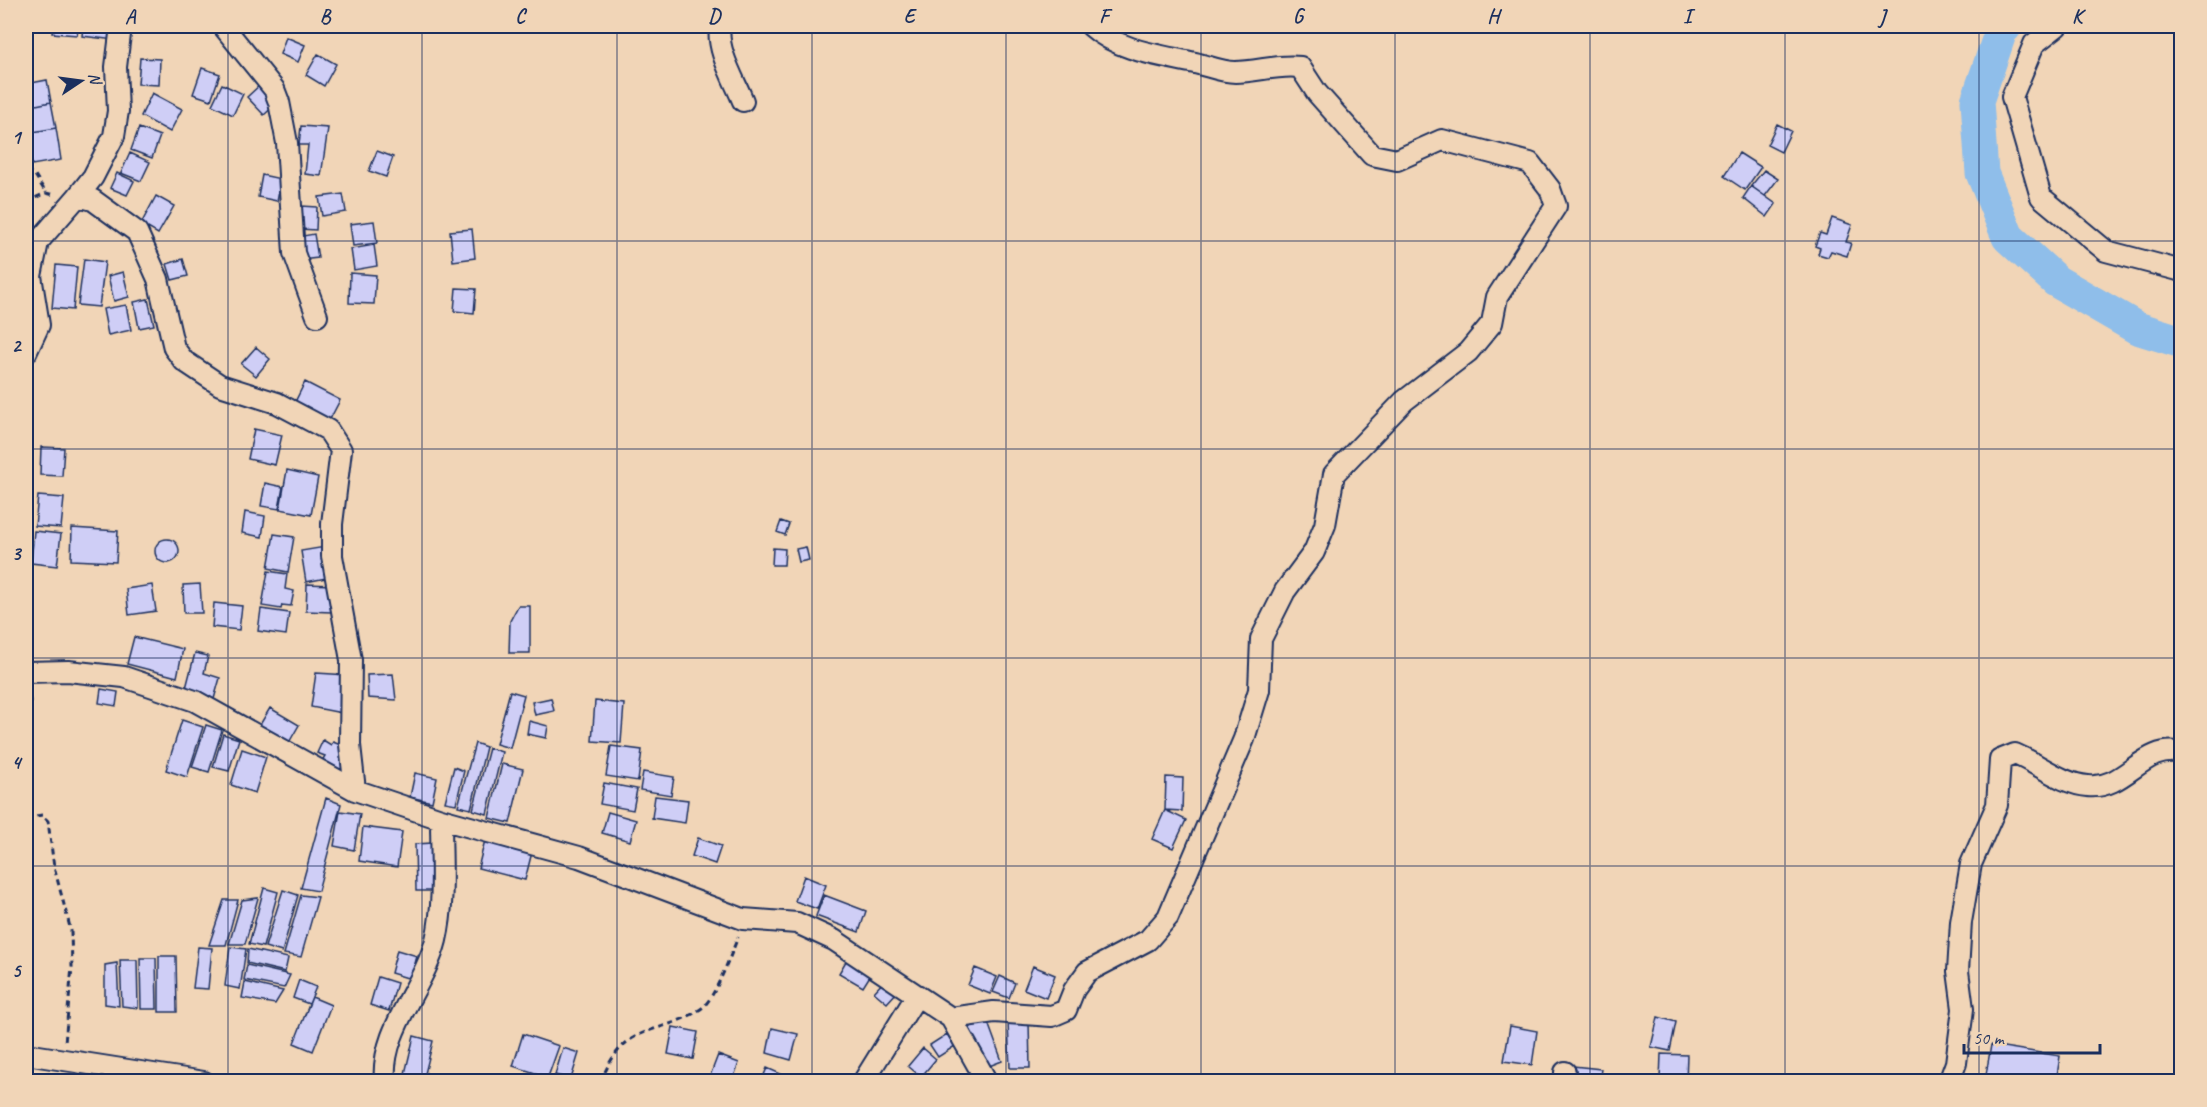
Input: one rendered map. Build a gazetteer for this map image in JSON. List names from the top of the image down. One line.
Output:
{"scale_bar":"50 m","north":"right","grid":{"columns":["A","B","C","D","E","F","G","H","I","J","K"],"rows":["1","2","3","4","5"]}}
